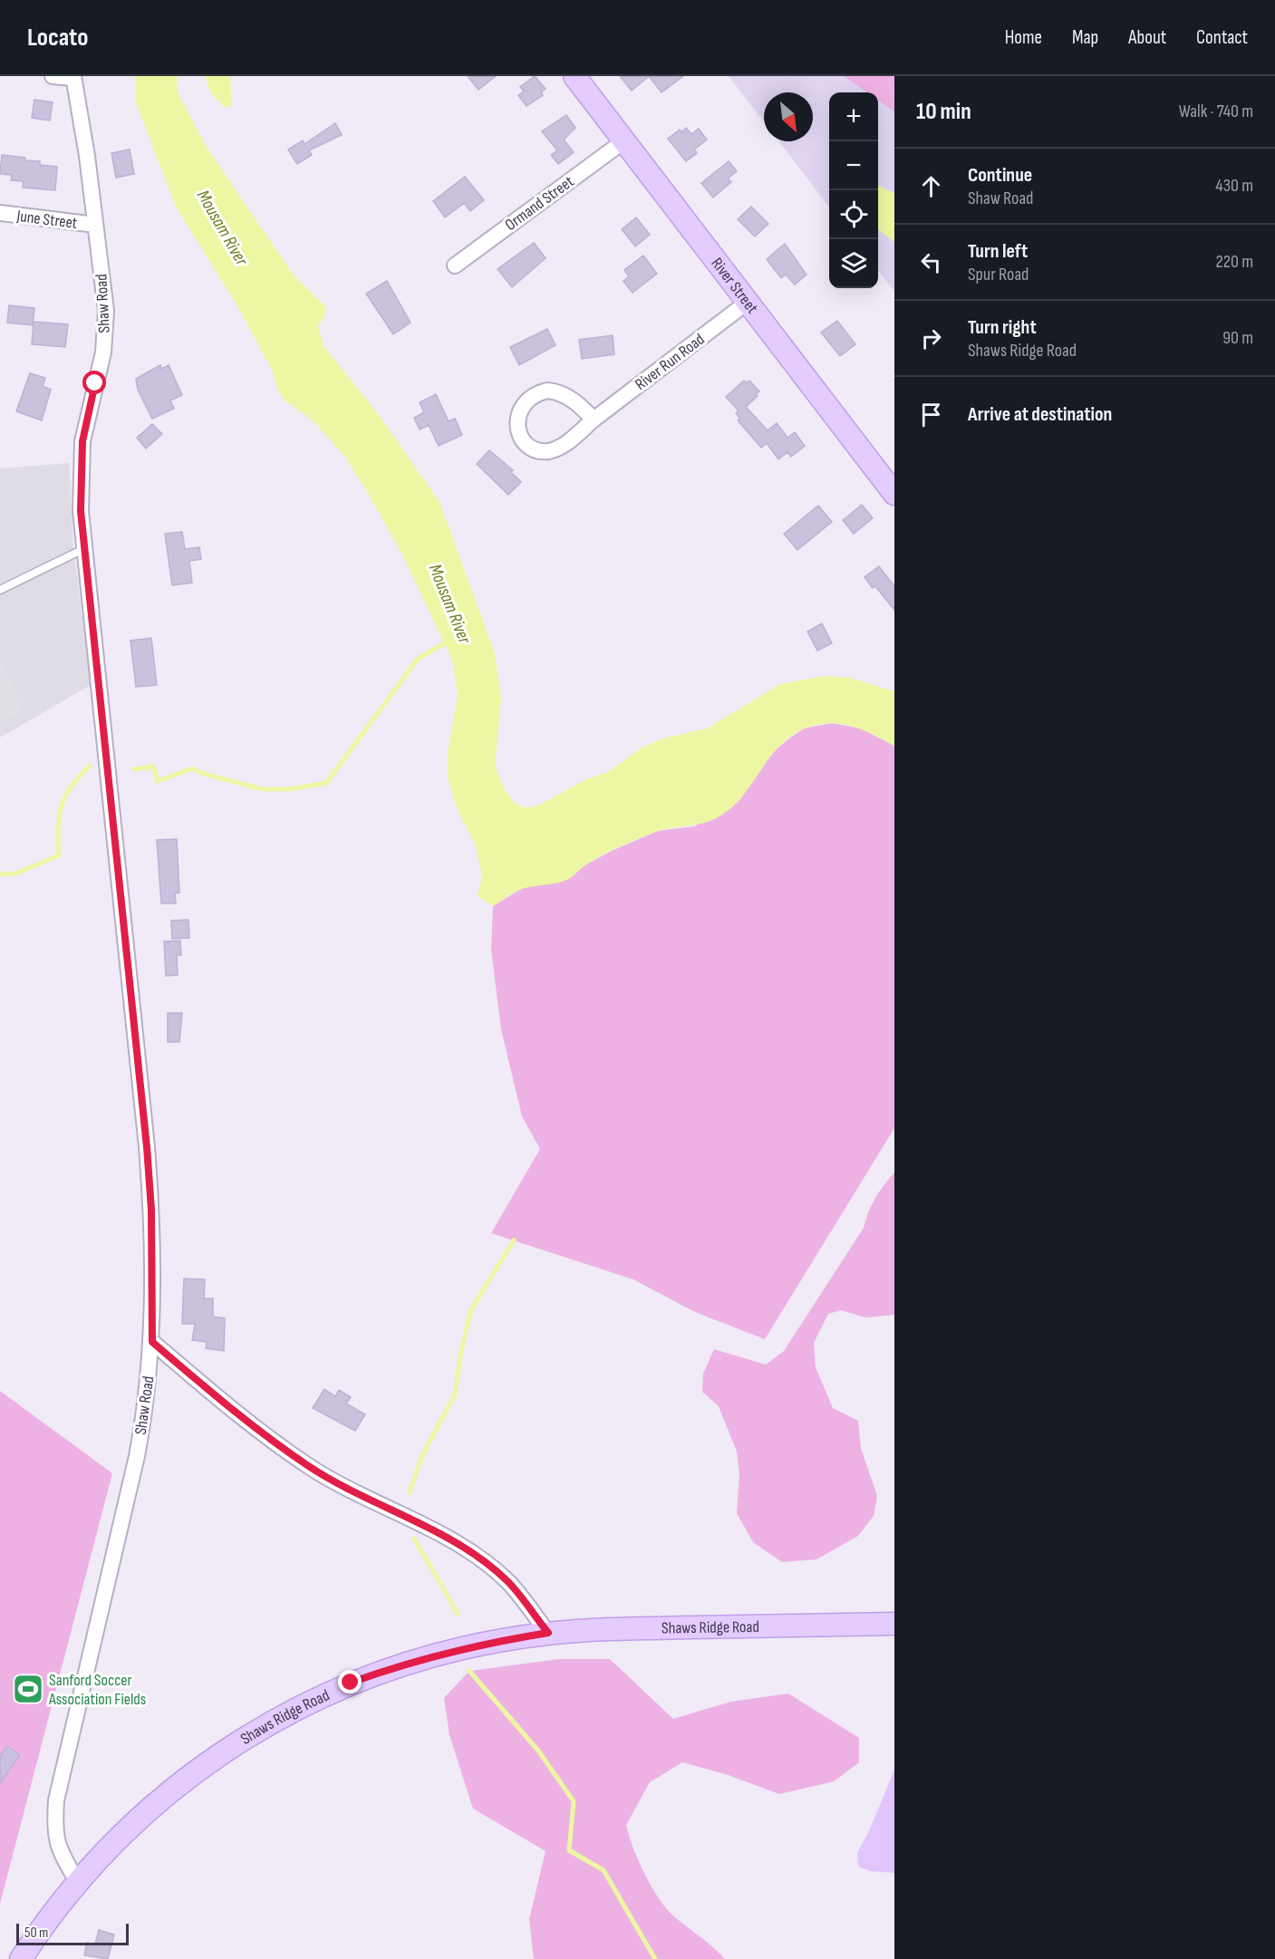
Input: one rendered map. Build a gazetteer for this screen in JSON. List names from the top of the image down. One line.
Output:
{"streets":{"main road":["River Street","Shaws Ridge Road"],"street":["Ormand Street","June Street","Shaw Road","River Run Road"]},"crossings":[["Ormand Street","River Street"],["June Street","Shaw Road"],["River Street","River Run Road"],["Shaw Road","Shaws Ridge Road"]],"water":["Mousam River"],"places":{"sports":["Sanford Soccer Association Fields"]},"scale_bar":"50 m","north":"bottom right","page":{"header":"Locato","nav":["Home","Map","About","Contact"],"heading":["10 min","Walk · 740 m"],"map_buttons":["+","−"],"list":[["Continue","Shaw Road","430 m"],["Turn left","Spur Road","220 m"],["Turn right","Shaws Ridge Road","90 m"],"Arrive at destination"],"scale":"50 m"}}
